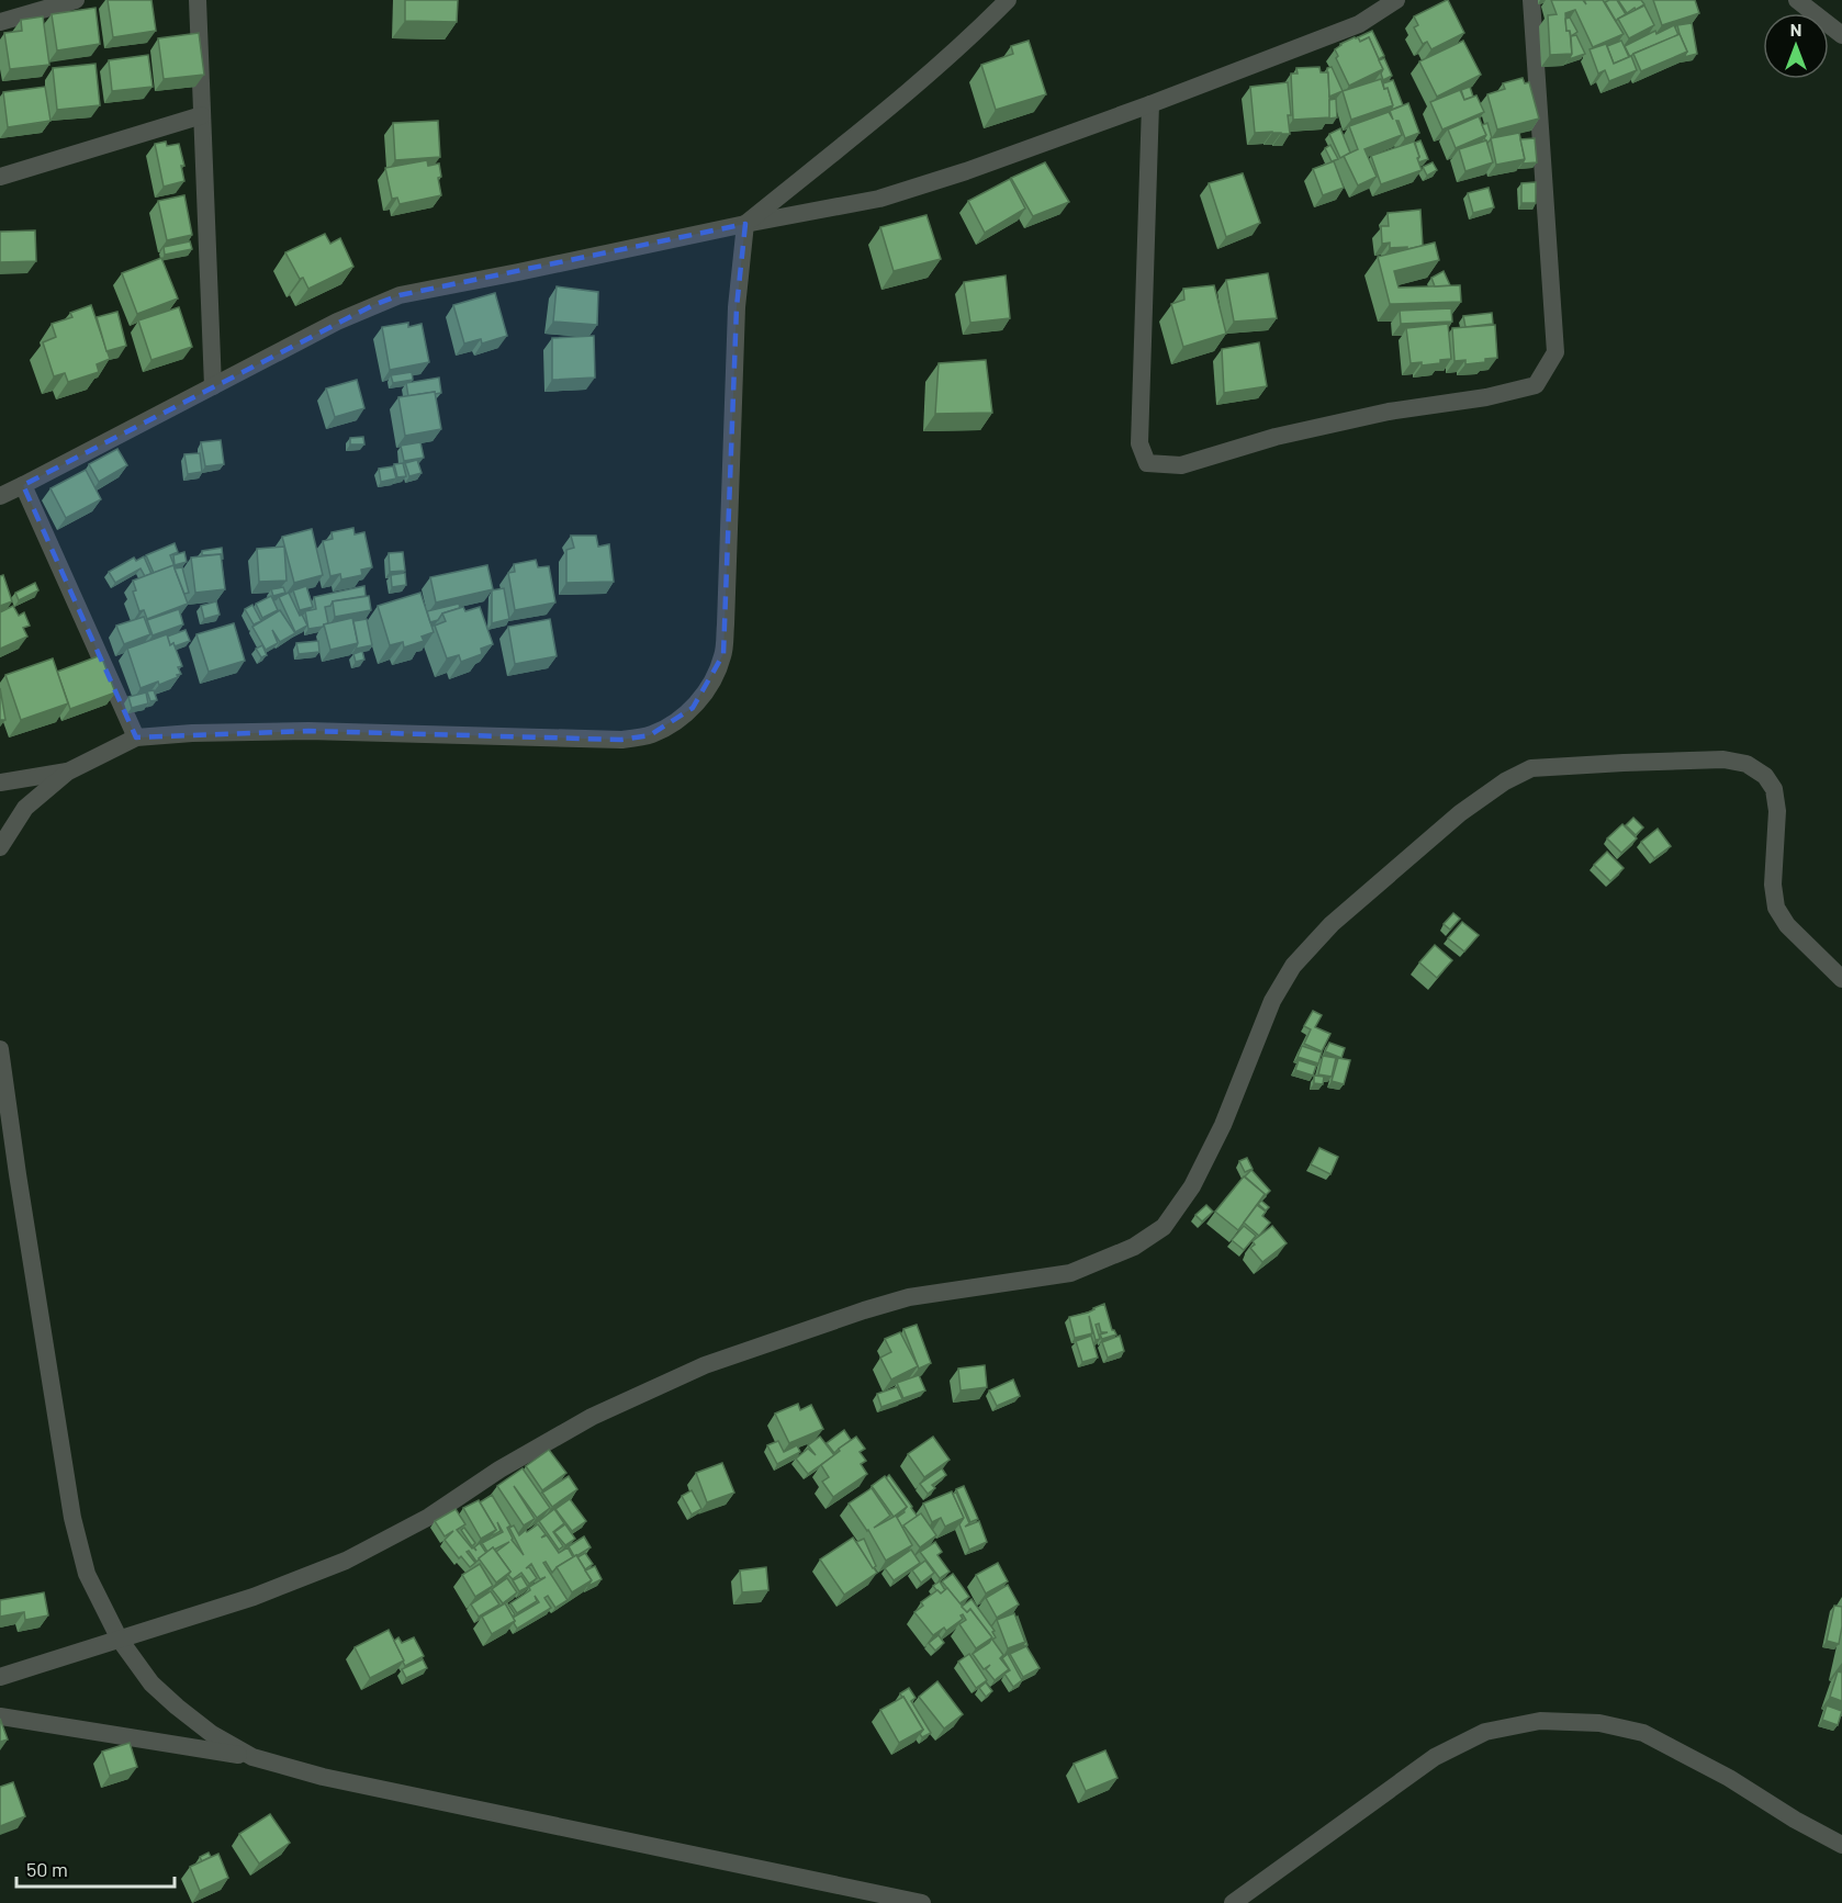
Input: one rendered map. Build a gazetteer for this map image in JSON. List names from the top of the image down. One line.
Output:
{"scale_bar":"50 m","north":"top"}
